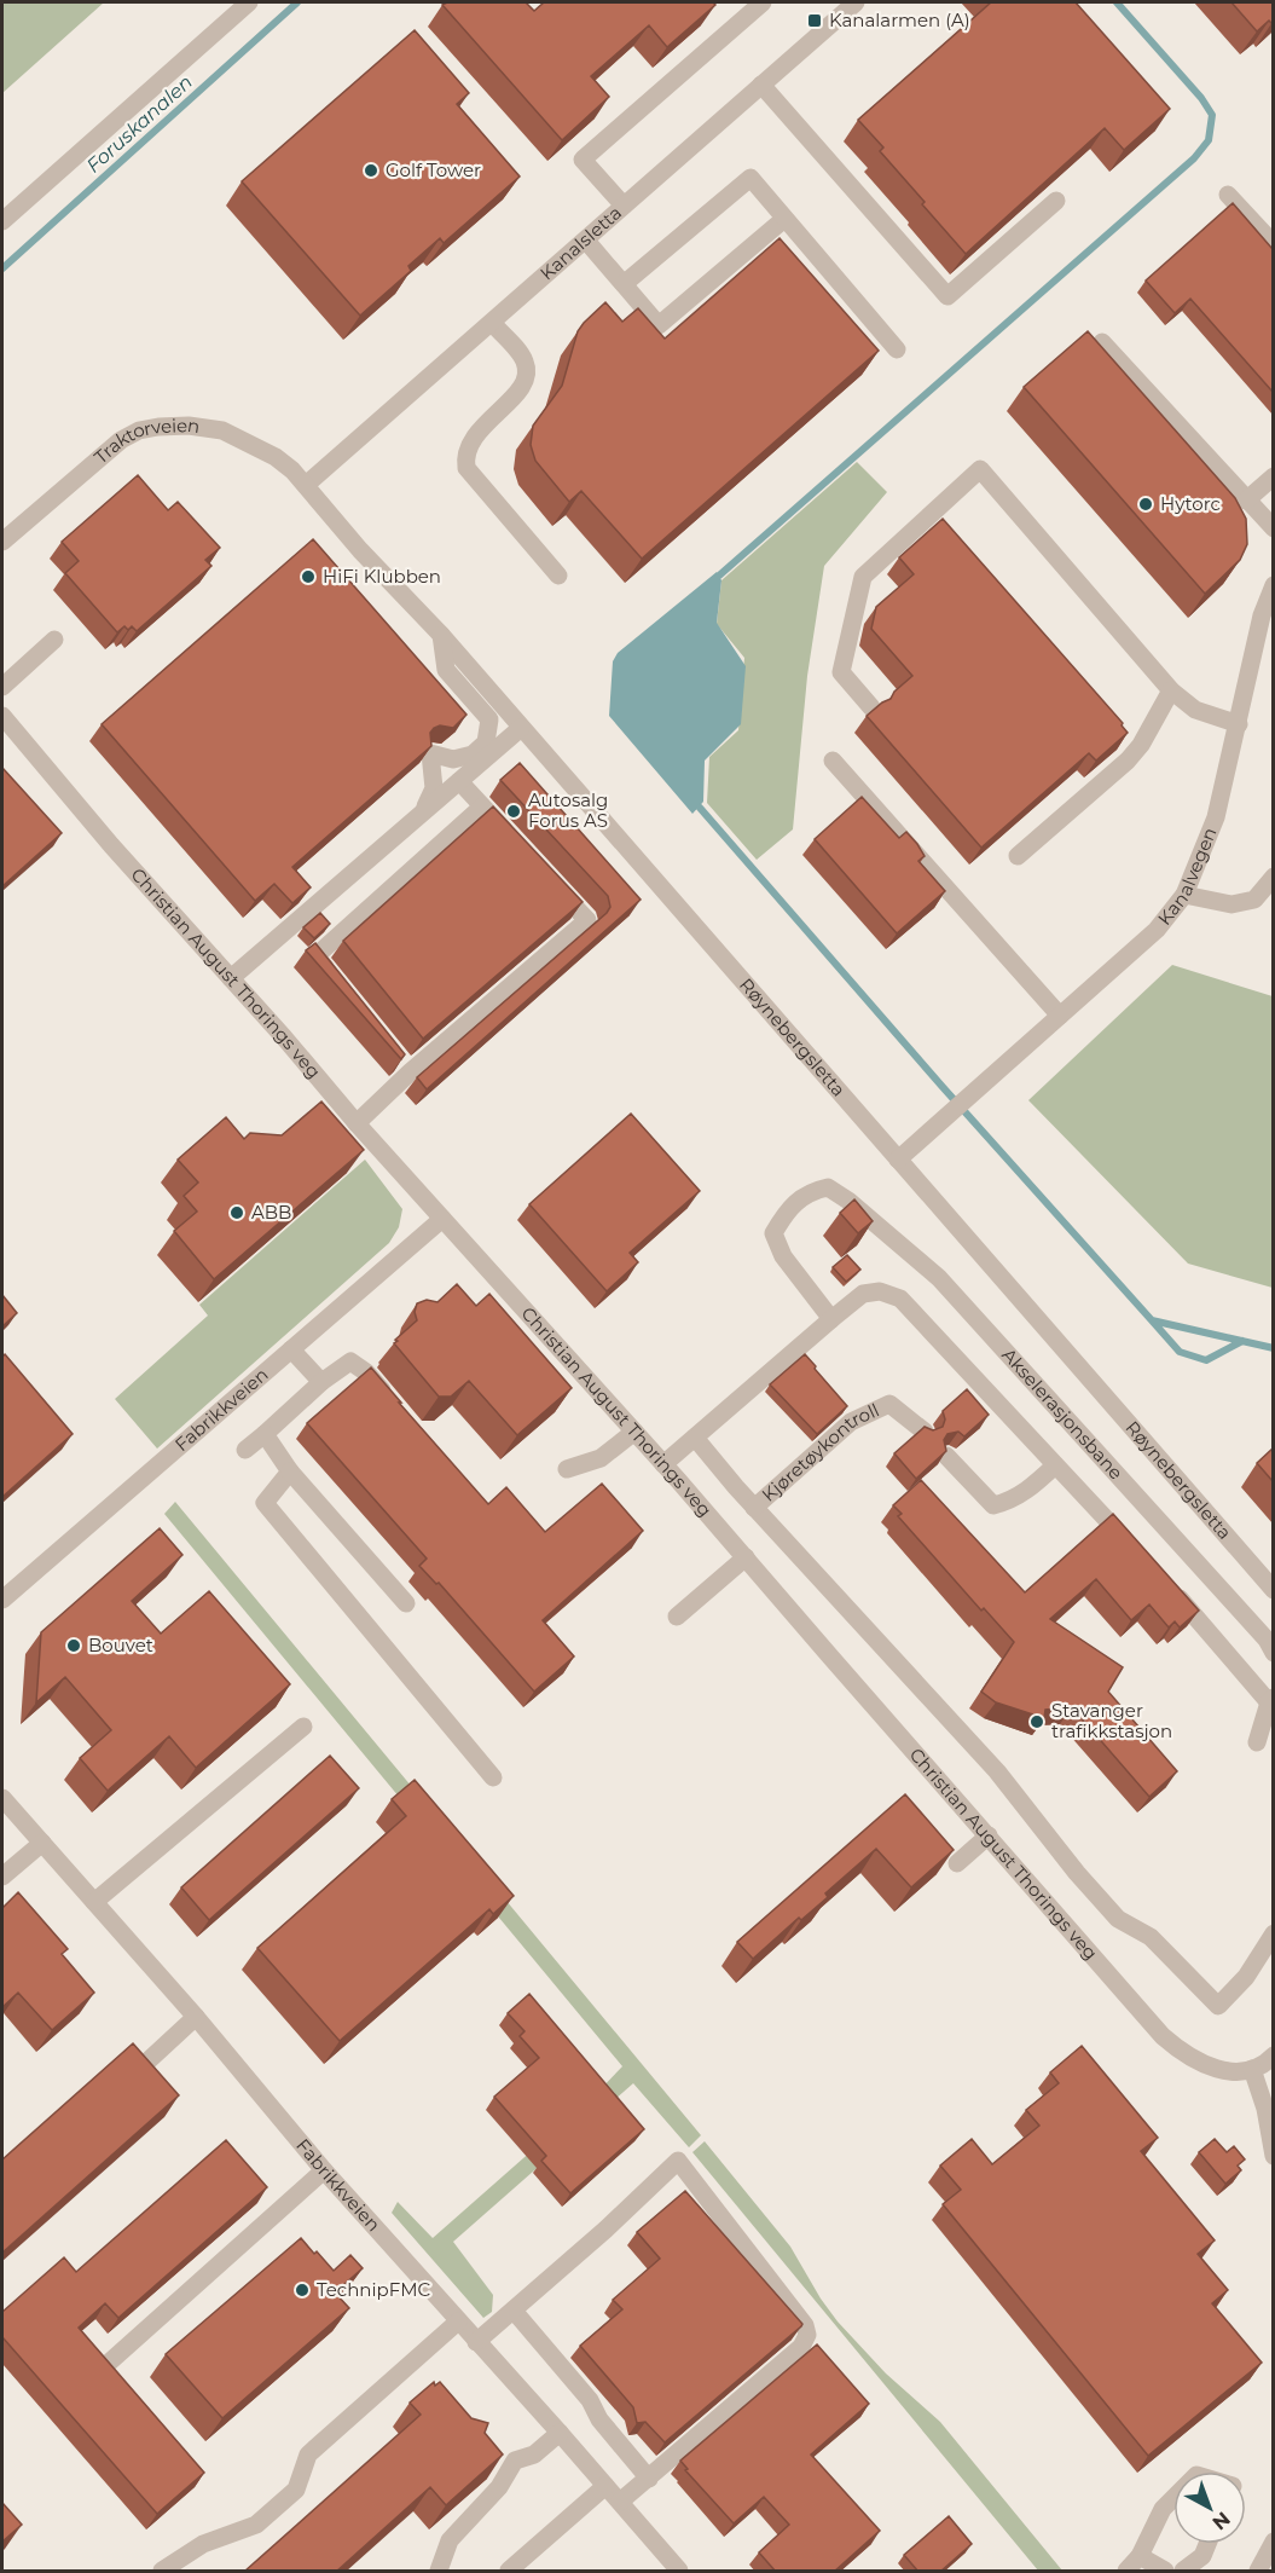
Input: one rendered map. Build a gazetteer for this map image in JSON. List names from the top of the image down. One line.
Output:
{"streets":{"street":["Kanalsletta","Traktorveien","Kanalvegen","Christian August Thorings veg","Røynebergsletta","Fabrikkveien","Akselerasjonsbane","Kjøretøykontroll"]},"crossings":[["Kanalsletta","Traktorveien"],["Kanalsletta","Røynebergsletta"],["Traktorveien","Røynebergsletta"],["Kanalvegen","Røynebergsletta"],["Christian August Thorings veg","Fabrikkveien"]],"water":["Foruskanalen"],"places":{"transit":["Kanalarmen (A)"],"other":["Golf Tower","Hytorc","HiFi Klubben","Autosalg Forus AS","ABB","Bouvet","Stavanger trafikkstasjon","TechnipFMC"]},"north":"bottom right"}
